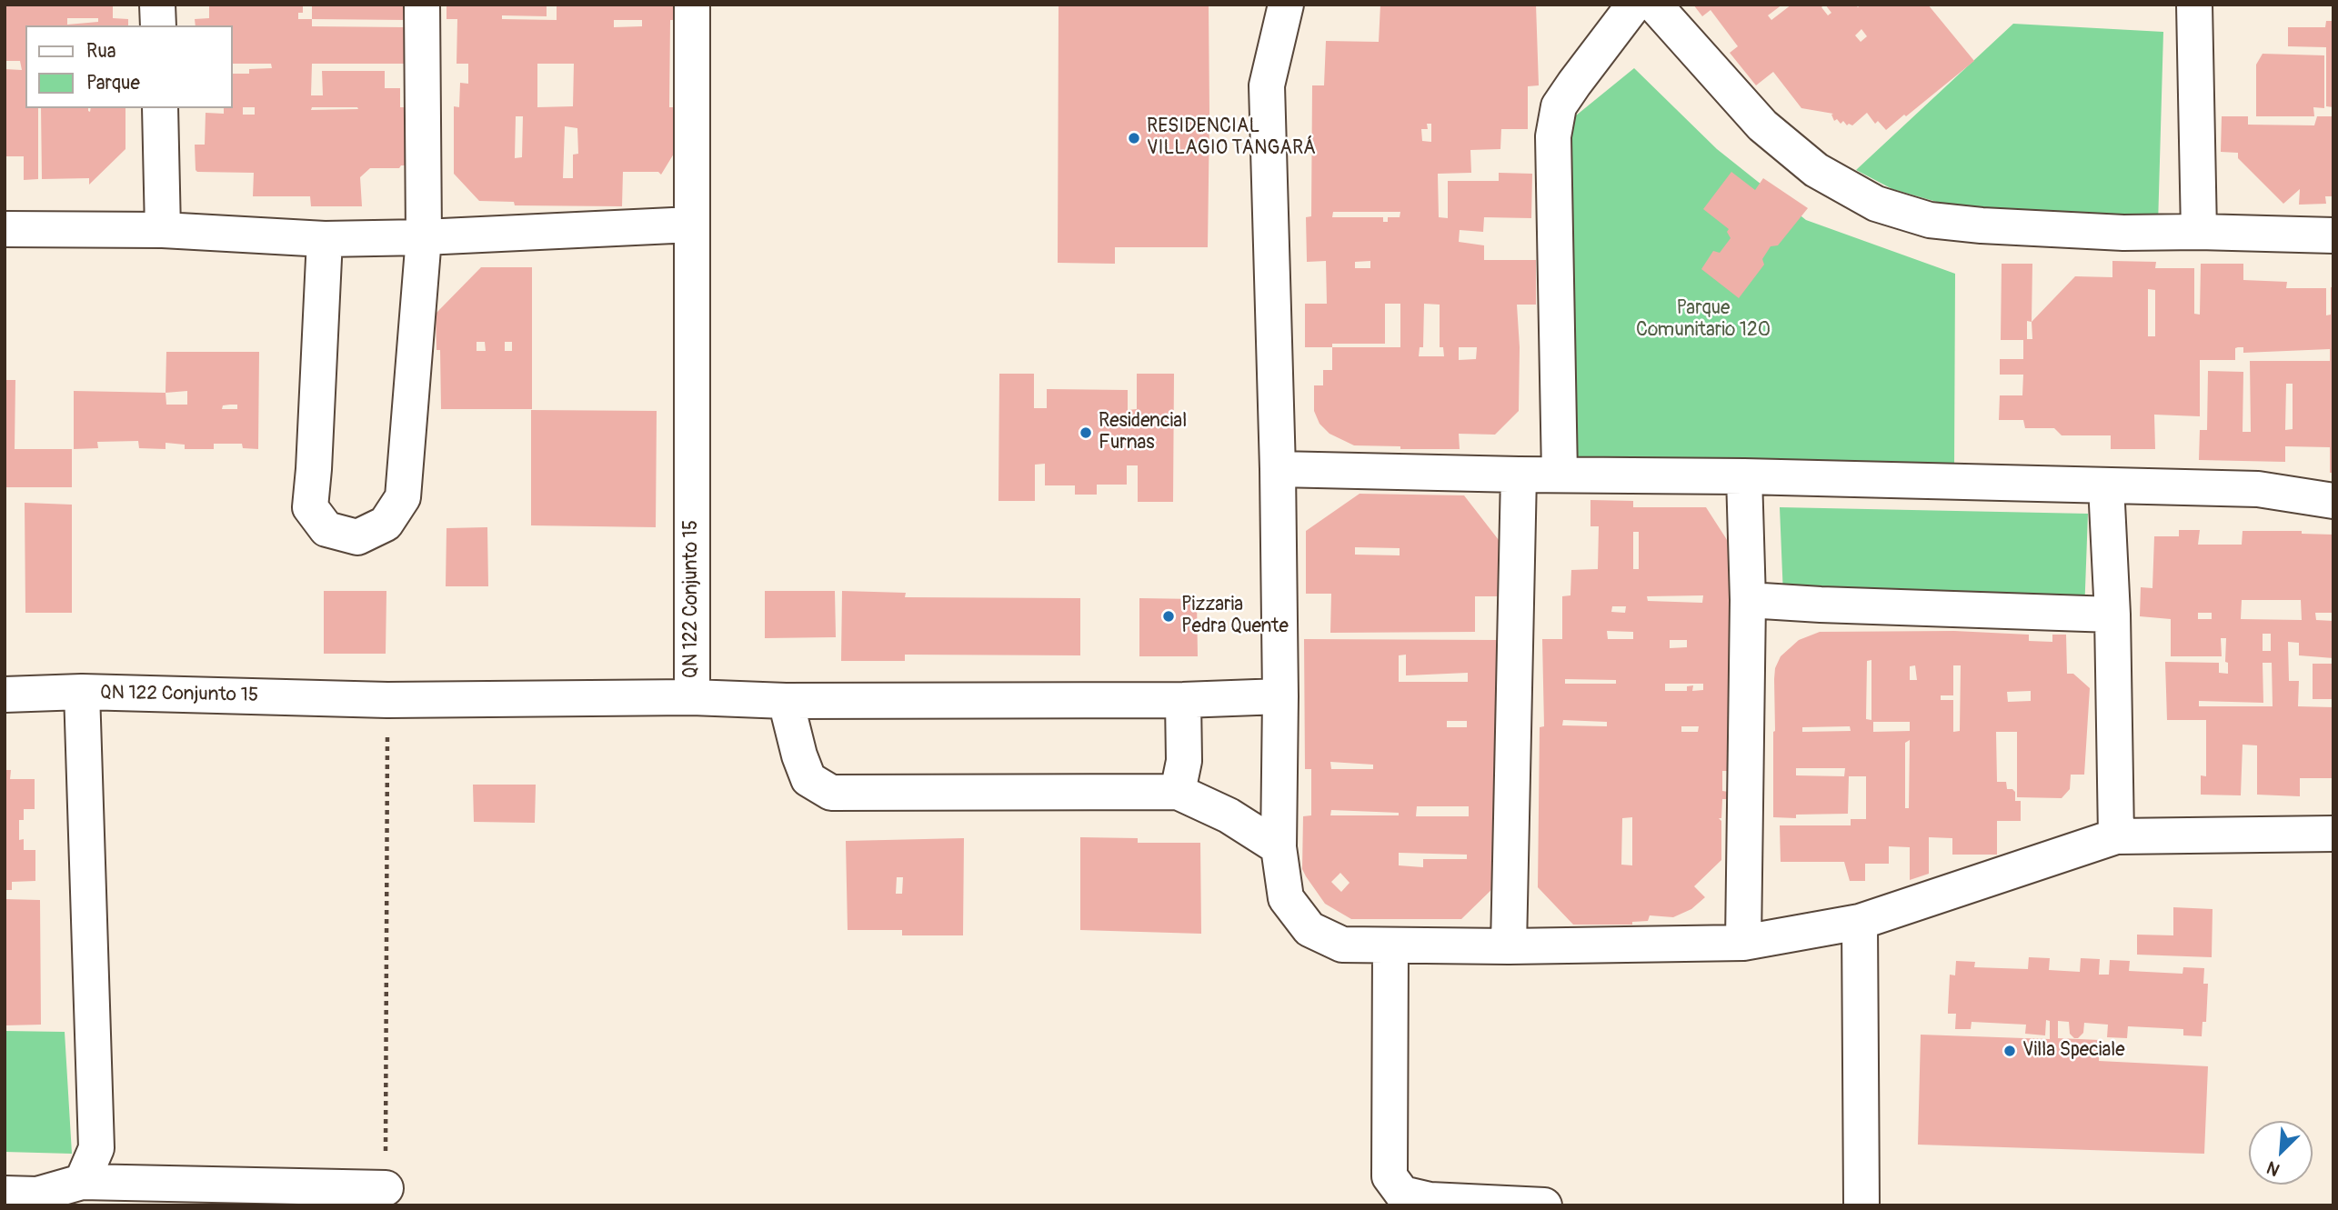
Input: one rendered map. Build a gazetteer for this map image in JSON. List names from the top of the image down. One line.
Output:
{"streets":{"street":["QN 122 Conjunto 15"]},"parks":["Parque Comunitario 120"],"places":["RESIDENCIAL VILLAGIO TANGARÁ","Residencial Furnas","Pizzaria Pedra Quente","Villa Speciale"],"legend":["Rua","Parque"],"north":"bottom left"}
